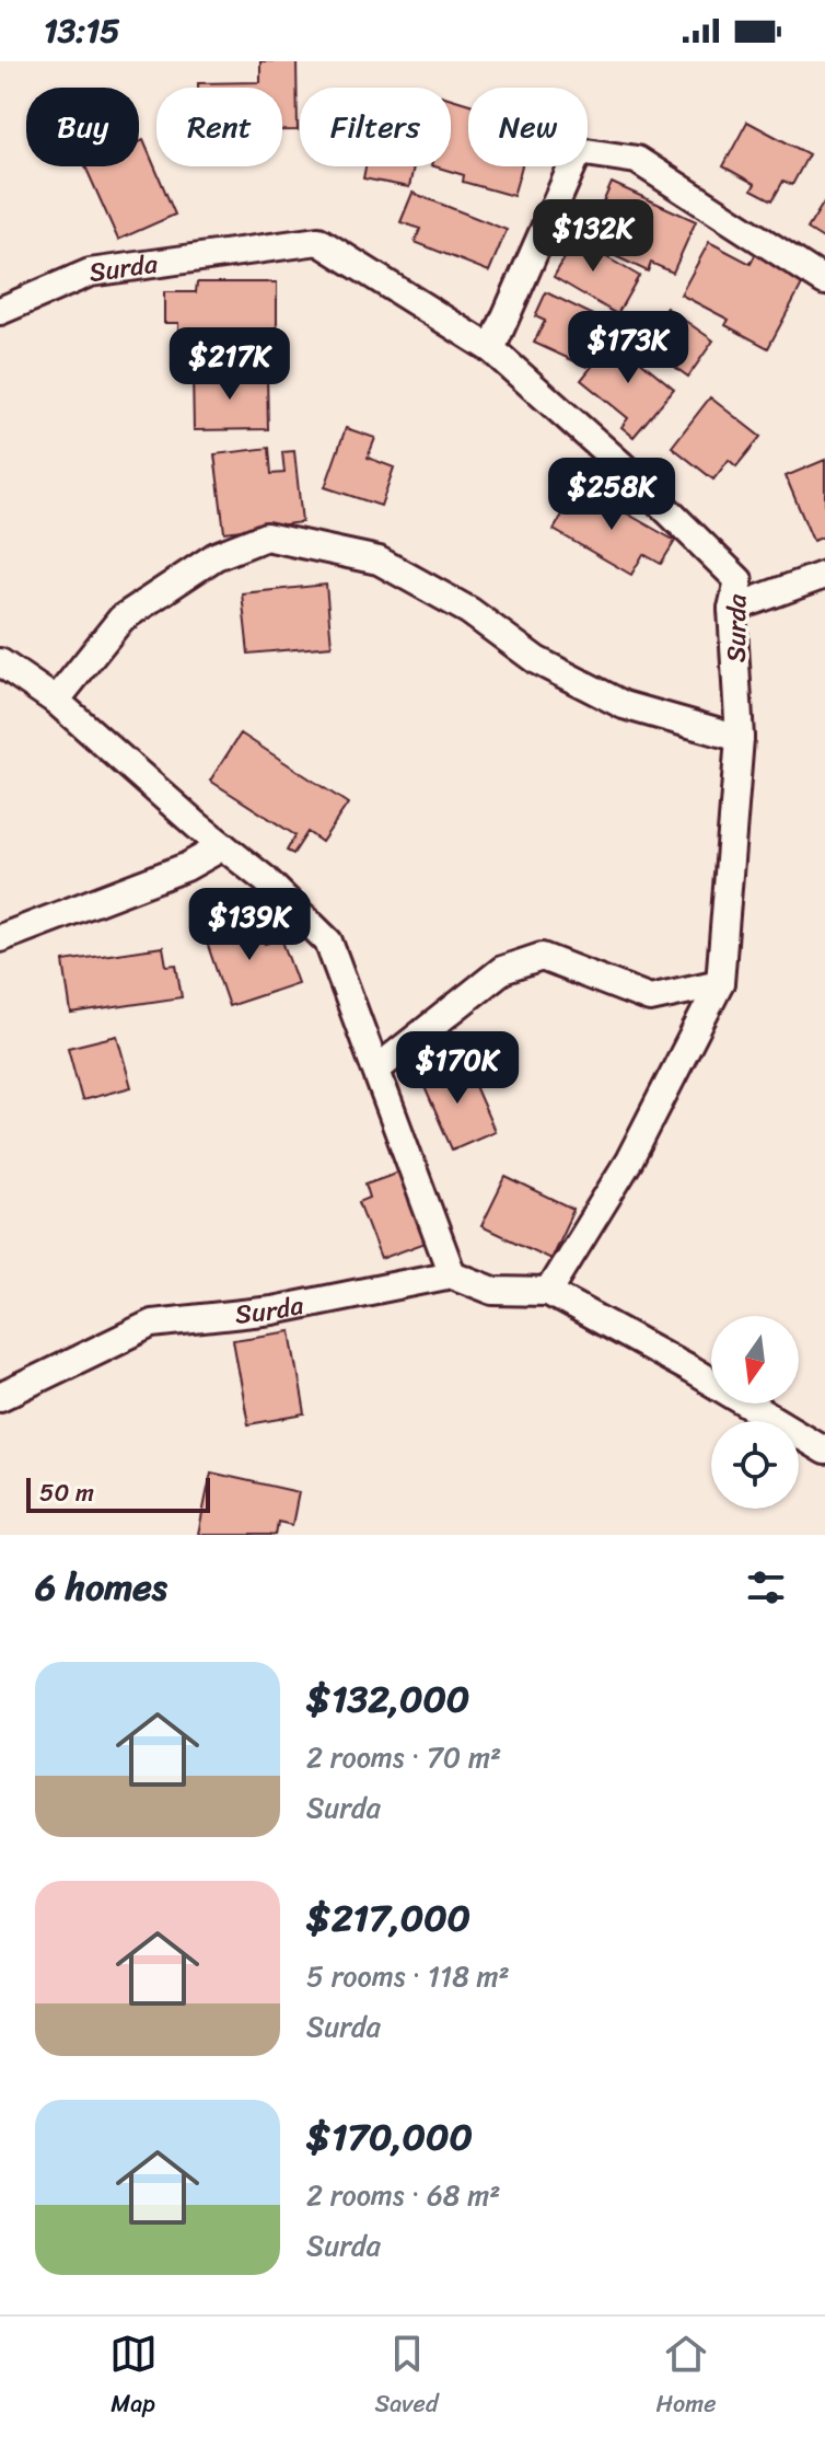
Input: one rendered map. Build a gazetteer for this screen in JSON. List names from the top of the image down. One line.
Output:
{"streets":{"street":["Surda"]},"scale_bar":"50 m","north":"bottom","page":{"status":"13:15","chip":["Buy","Rent","Filters","New"],"price":["$132K","$173K","$217K","$258K","$139K","$170K"],"scale":"50 m","heading":"6 homes","list":[{"name":"$132,000","note":"2 rooms · 70 m² · Surda"},{"name":"$217,000","note":"5 rooms · 118 m² · Surda"},{"name":"$170,000","note":"2 rooms · 68 m² · Surda"}],"tabs":["Map","Saved","Home"]}}
